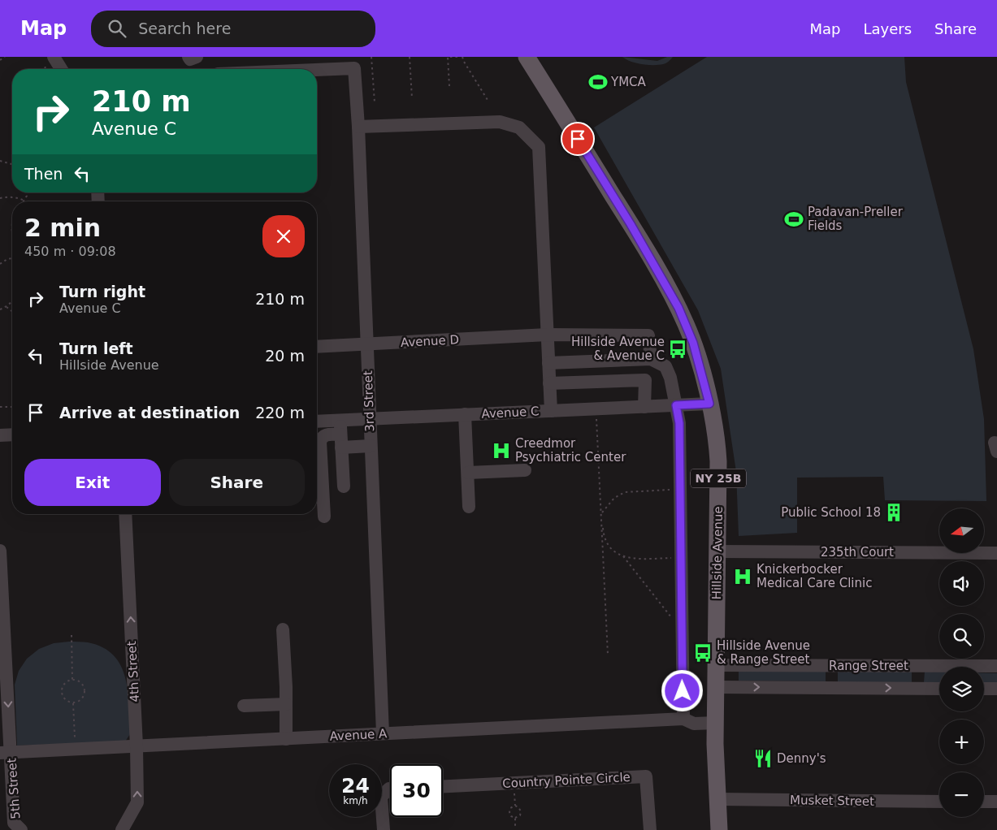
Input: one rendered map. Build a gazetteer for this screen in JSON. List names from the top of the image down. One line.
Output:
{"streets":{"main road":["NY 25B","Hillside Avenue"],"street":["Avenue D","3rd Street","Avenue C","235th Court","Range Street","4th Street","Avenue A","Country Pointe Circle","5th Street","Musket Street"]},"crossings":[["Avenue D","3rd Street"],["3rd Street","Avenue C"],["3rd Street","Avenue A"],["Avenue C","Hillside Avenue"],["235th Court","Hillside Avenue"],["Hillside Avenue","Range Street"],["Hillside Avenue","Avenue A"],["Hillside Avenue","Musket Street"],["4th Street","Avenue A"],["Avenue A","5th Street"]],"one_way":["4th Street","5th Street"],"places":{"sports":["YMCA","Padavan-Preller Fields"],"bus stop":["Hillside Avenue & Avenue C","Hillside Avenue & Range Street"],"hospital":["Creedmor Psychiatric Center","Knickerbocker Medical Care Clinic"],"building":["Public School 18"],"restaurant":["Denny's"]},"north":"left","page":{"header":"Map","search":"Search here","nav":["Map","Layers","Share"],"turn":["210 m","Avenue C"],"then":"Then","heading":["2 min","450 m · 09:08"],"list":[{"name":"Turn right","note":"Avenue C","value":"210 m"},{"name":"Turn left","note":"Hillside Avenue","value":"20 m"},{"name":"Arrive at destination","value":"220 m"}],"buttons":["Exit","Share"],"map_buttons":["+","−"],"speed":"24 km/h","limit":"30"}}
